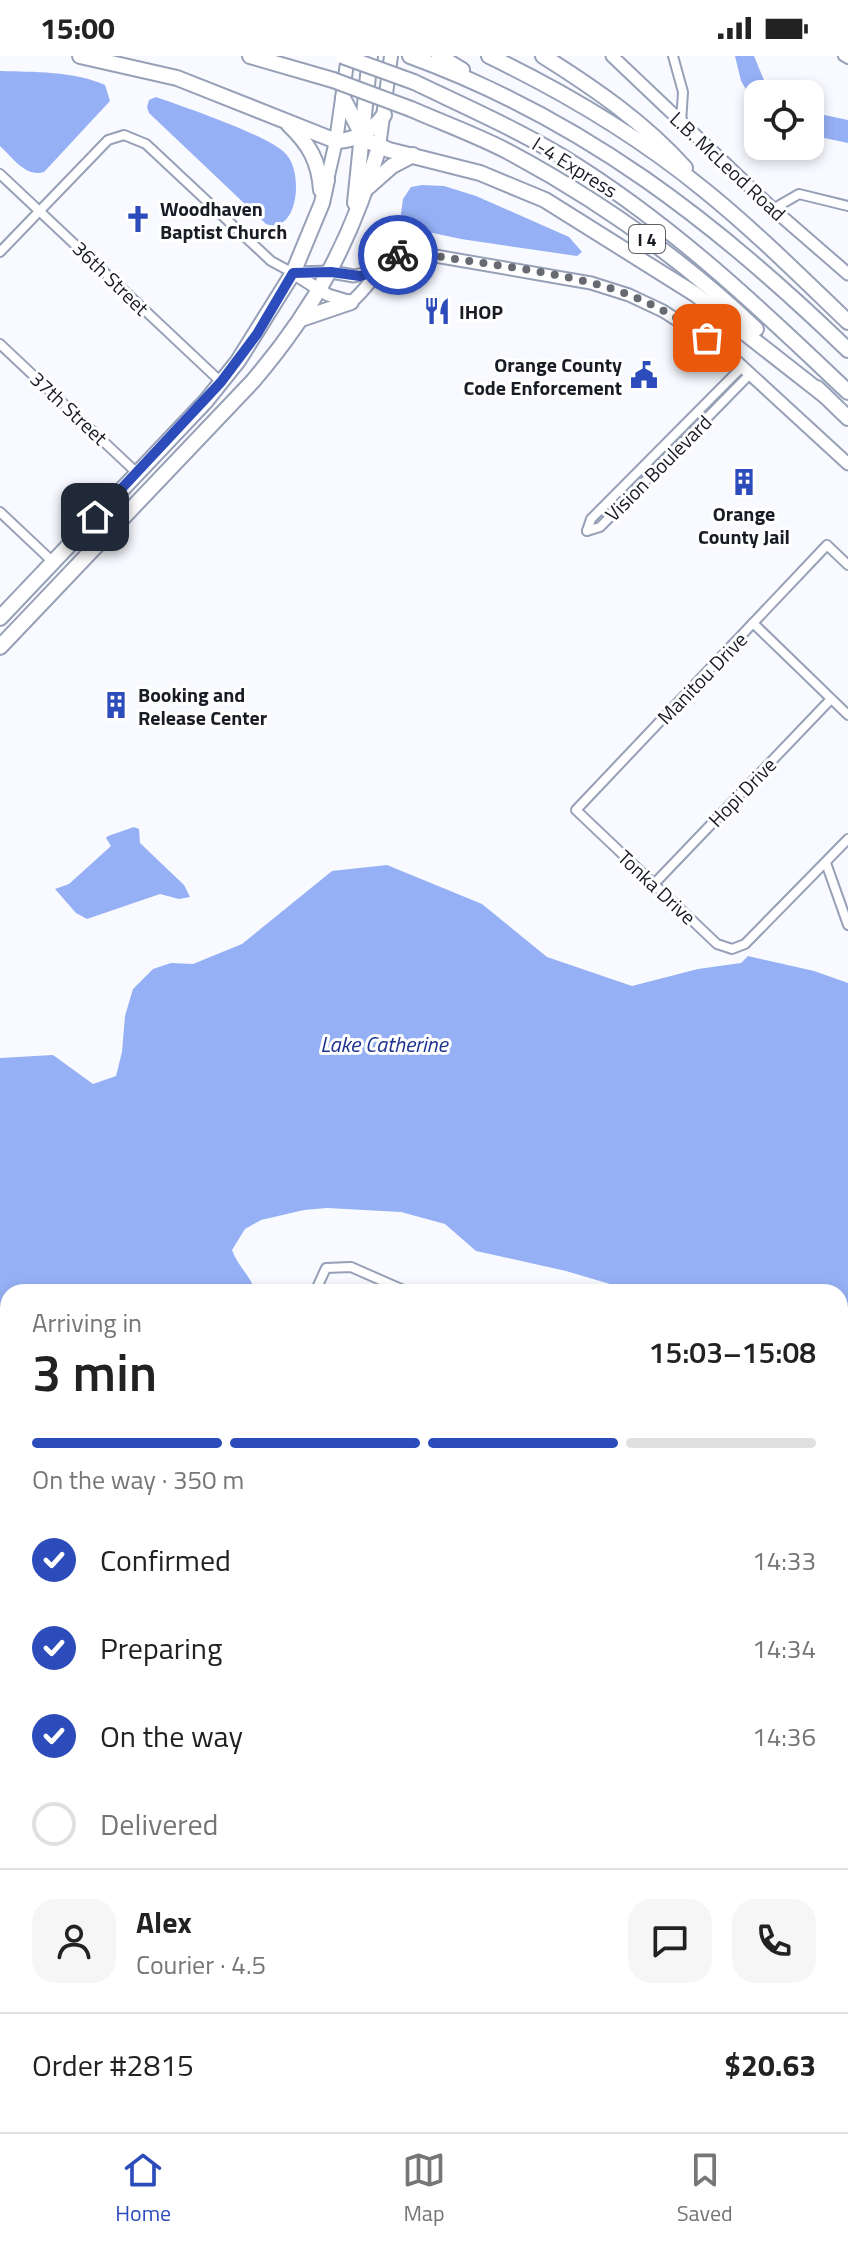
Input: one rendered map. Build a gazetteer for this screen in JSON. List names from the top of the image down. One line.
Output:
{"streets":{"highway":["I-4 Express","I 4"],"street":["L.B. McLeod Road","36th Street","37th Street","Vision Boulevard","Manitou Drive","Hopi Drive","Tonka Drive"]},"crossings":[["Manitou Drive","Tonka Drive"],["Hopi Drive","Tonka Drive"]],"water":["Lake Catherine"],"places":{"church":["Woodhaven Baptist Church"],"restaurant":["IHOP"],"public building":["Orange County Code Enforcement"],"building":["Orange County Jail","Booking and Release Center"]},"page":{"status":"15:00","heading":["3 min","Arriving in","15:03–15:08"],"panel":["Alex","Courier · 4.5","Order #2815","$20.63"],"bar":"On the way · 350 m","list":[["Confirmed","14:33"],["Preparing","14:34"],["On the way","14:36"],"Delivered"],"tabs":["Home","Map","Saved"]}}
